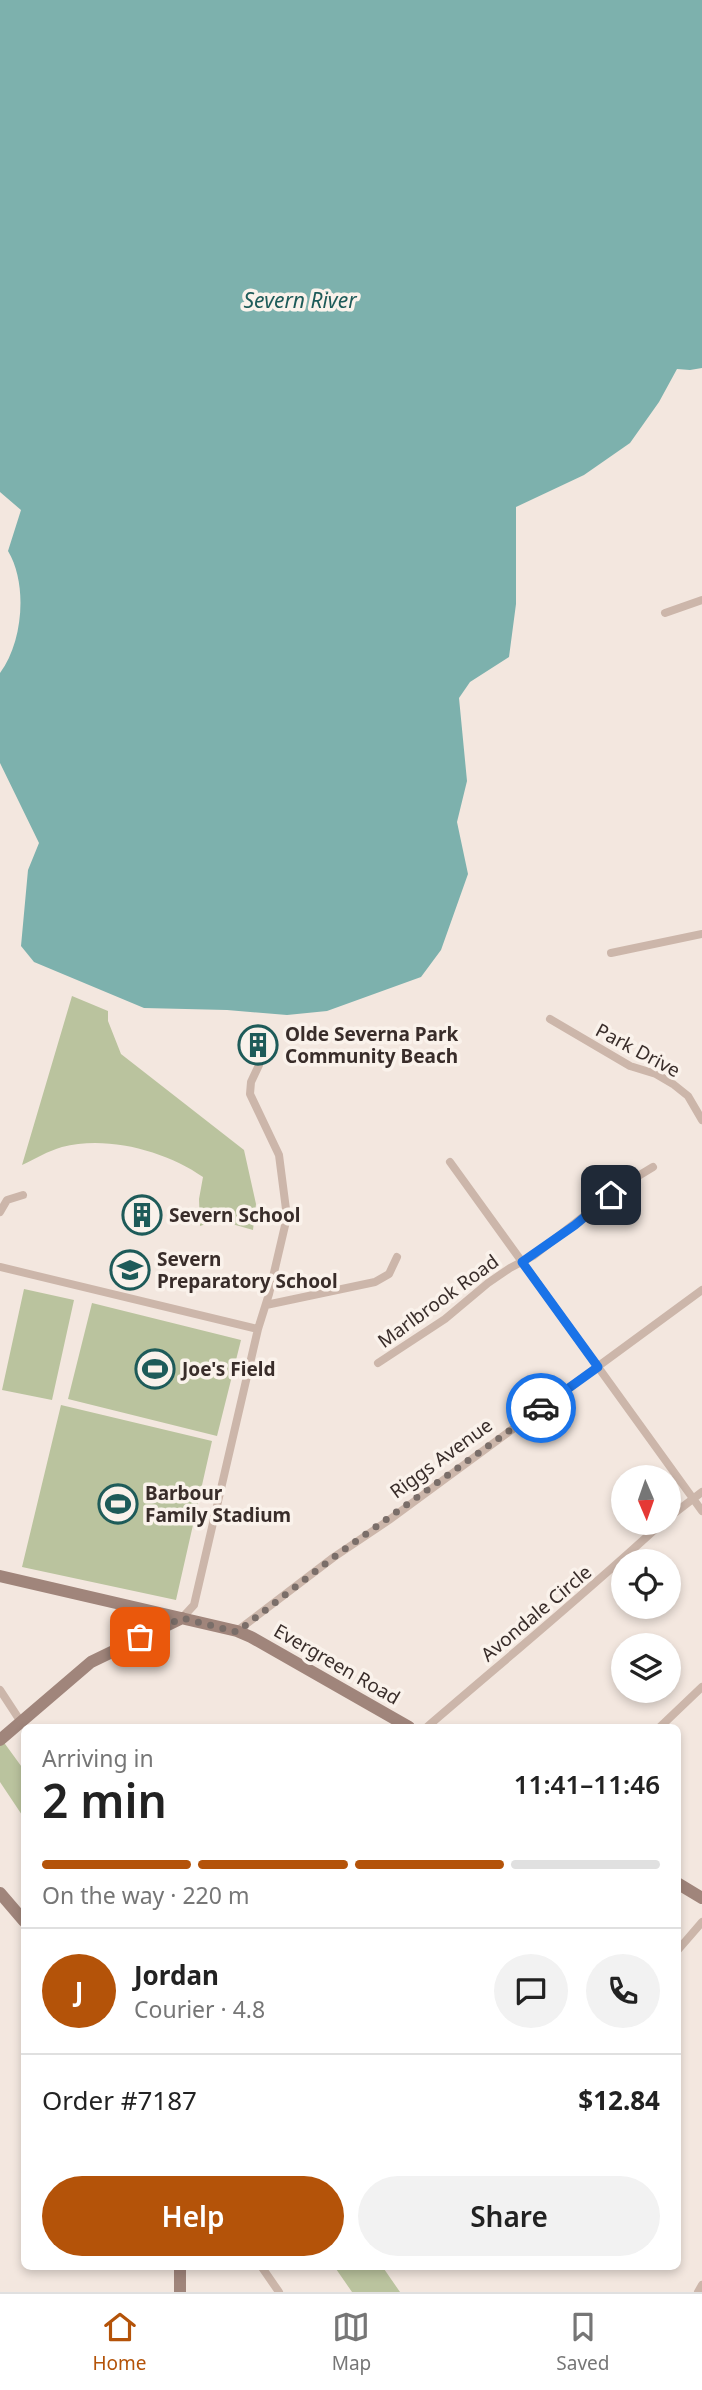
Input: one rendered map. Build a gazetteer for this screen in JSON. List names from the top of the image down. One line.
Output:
{"streets":{"street":["Park Drive","Marlbrook Road","Riggs Avenue","Avondale Circle","Evergreen Road"]},"crossings":[["Riggs Avenue","Evergreen Road"]],"water":["Severn River"],"places":{"building":["Olde Severna Park Community Beach","Severn School"],"school or university":["Severn Preparatory School"],"sports":["Joe's Field","Barbour Family Stadium"]},"north":"bottom","page":{"heading":["2 min","Arriving in","11:41–11:46"],"panel":["Jordan","Courier · 4.8","Order #7187","$12.84"],"bar":"On the way · 220 m","round":"J","buttons":["Help","Share"],"tabs":["Home","Map","Saved"]}}
